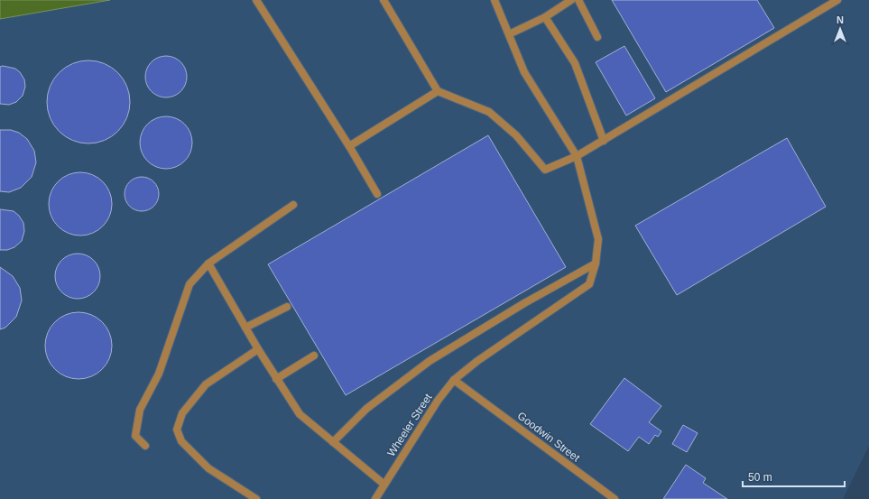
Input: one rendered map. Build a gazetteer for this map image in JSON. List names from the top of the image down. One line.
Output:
{"streets":{"street":["Wheeler Street","Goodwin Street"]},"crossings":[["Wheeler Street","Goodwin Street"]],"scale_bar":"50 m","north":"top"}
